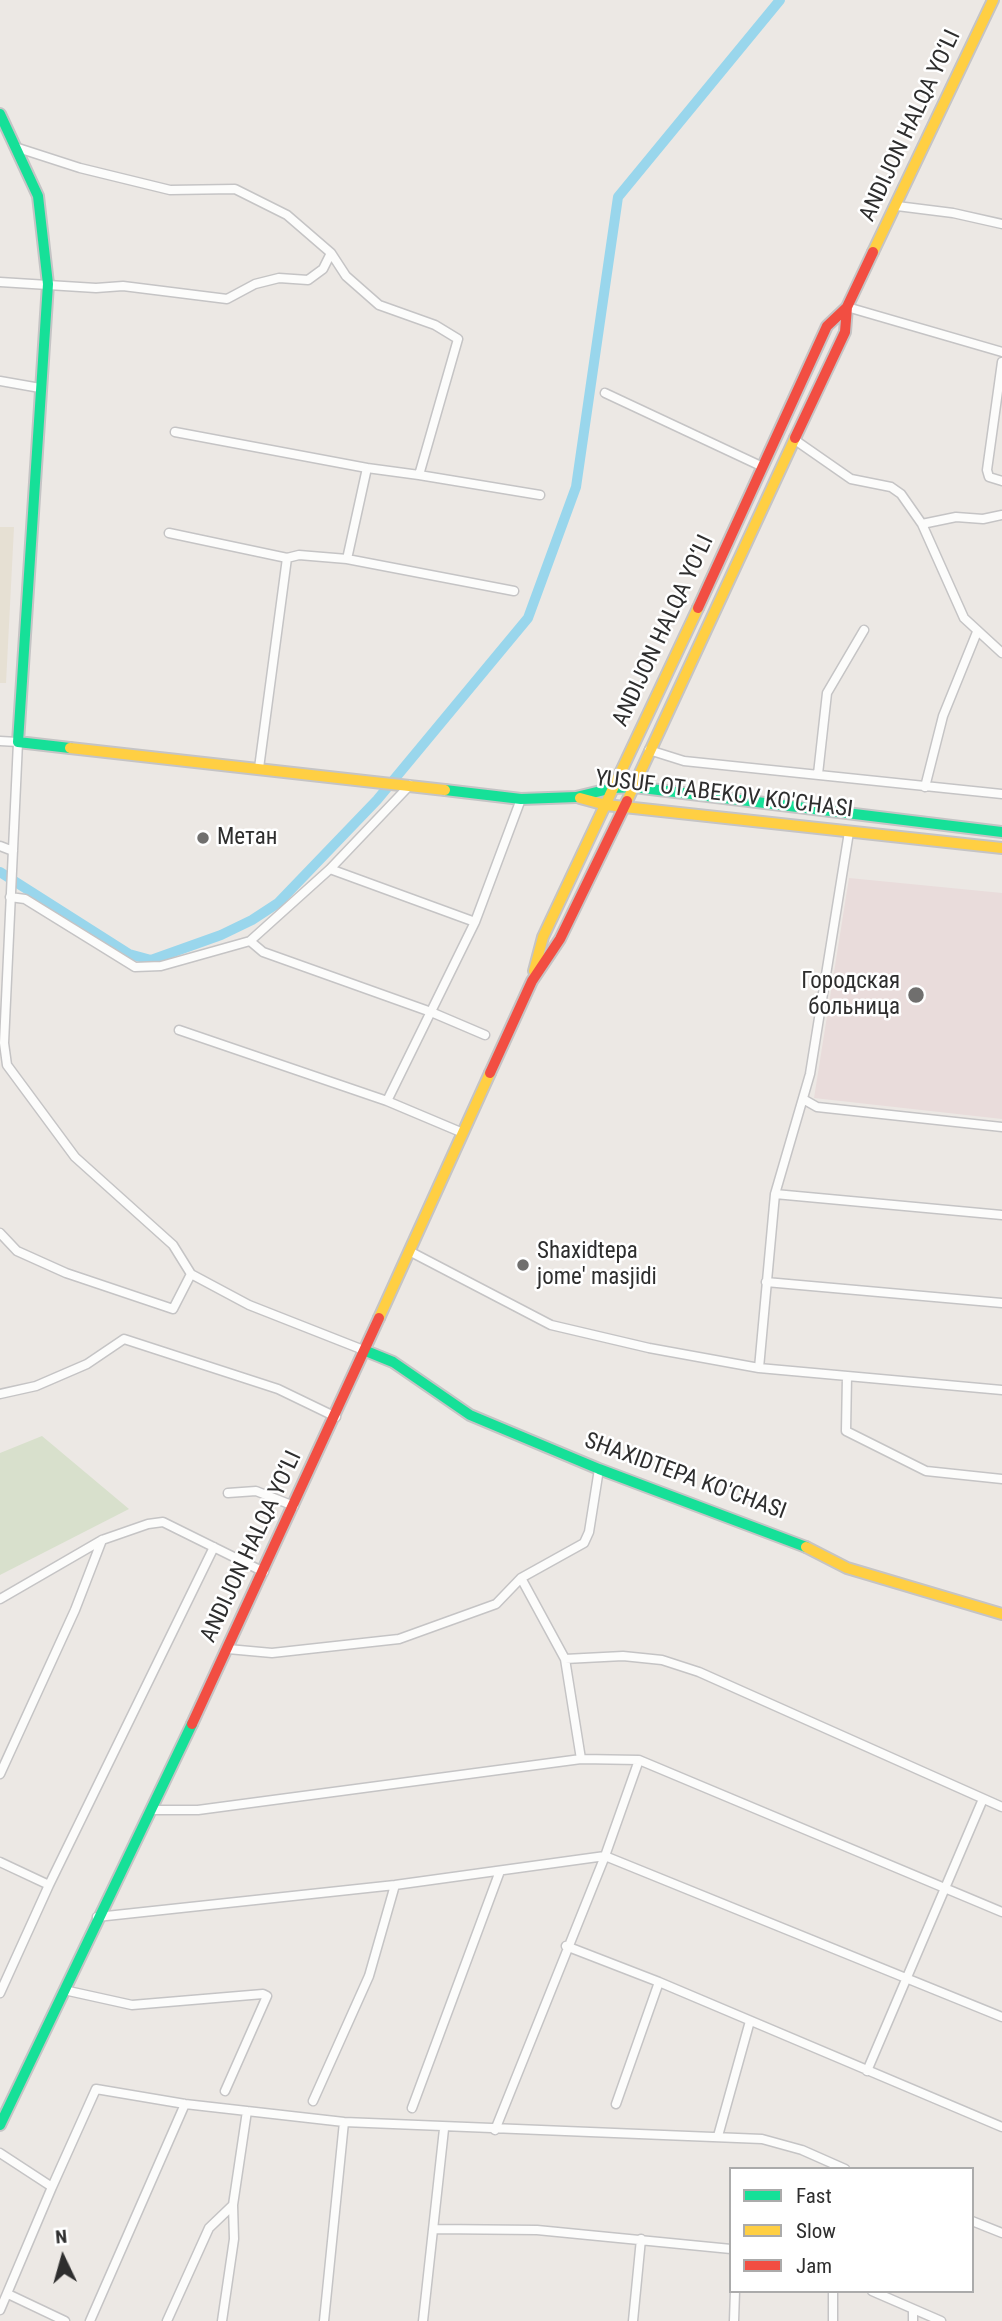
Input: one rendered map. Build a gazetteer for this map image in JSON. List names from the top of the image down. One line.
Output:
{"streets":{"main road":["ANDIJON HALQA YO‘LI","YUSUF OTABEKOV KO'CHASI","SHAXIDTEPA KO'CHASI"]},"crossings":[["ANDIJON HALQA YO‘LI","YUSUF OTABEKOV KO'CHASI"],["ANDIJON HALQA YO‘LI","SHAXIDTEPA KO'CHASI"]],"places":["Метан","Городская больница","Shaxidtepa jome' masjidi"],"legend":["Fast","Slow","Jam"],"north":"top"}
